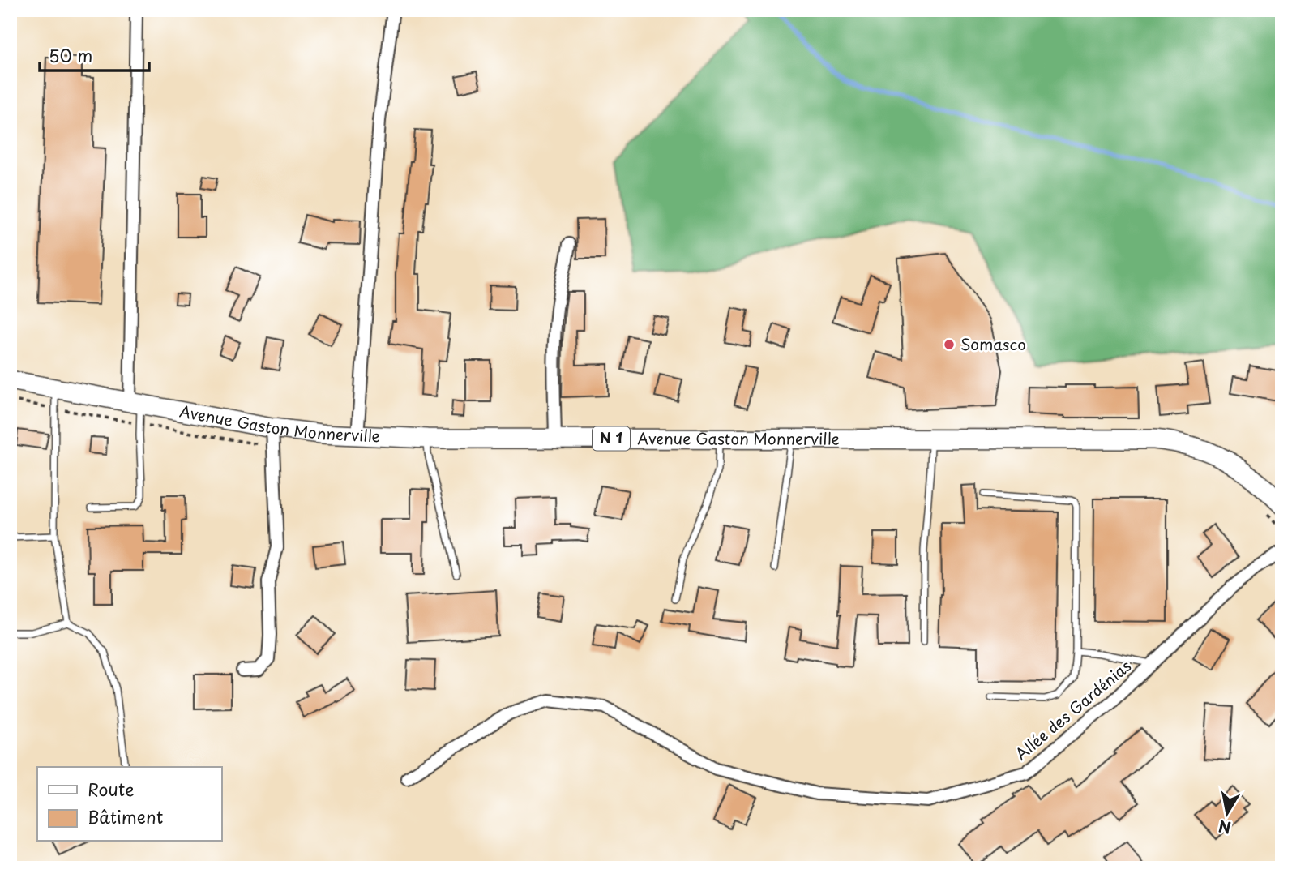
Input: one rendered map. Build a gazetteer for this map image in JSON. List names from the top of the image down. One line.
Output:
{"streets":{"main road":["Avenue Gaston Monnerville","N 1"],"street":["Allée des Gardénias"]},"places":["Somasco"],"legend":["Route","Bâtiment"],"scale_bar":"50 m","north":"bottom"}
